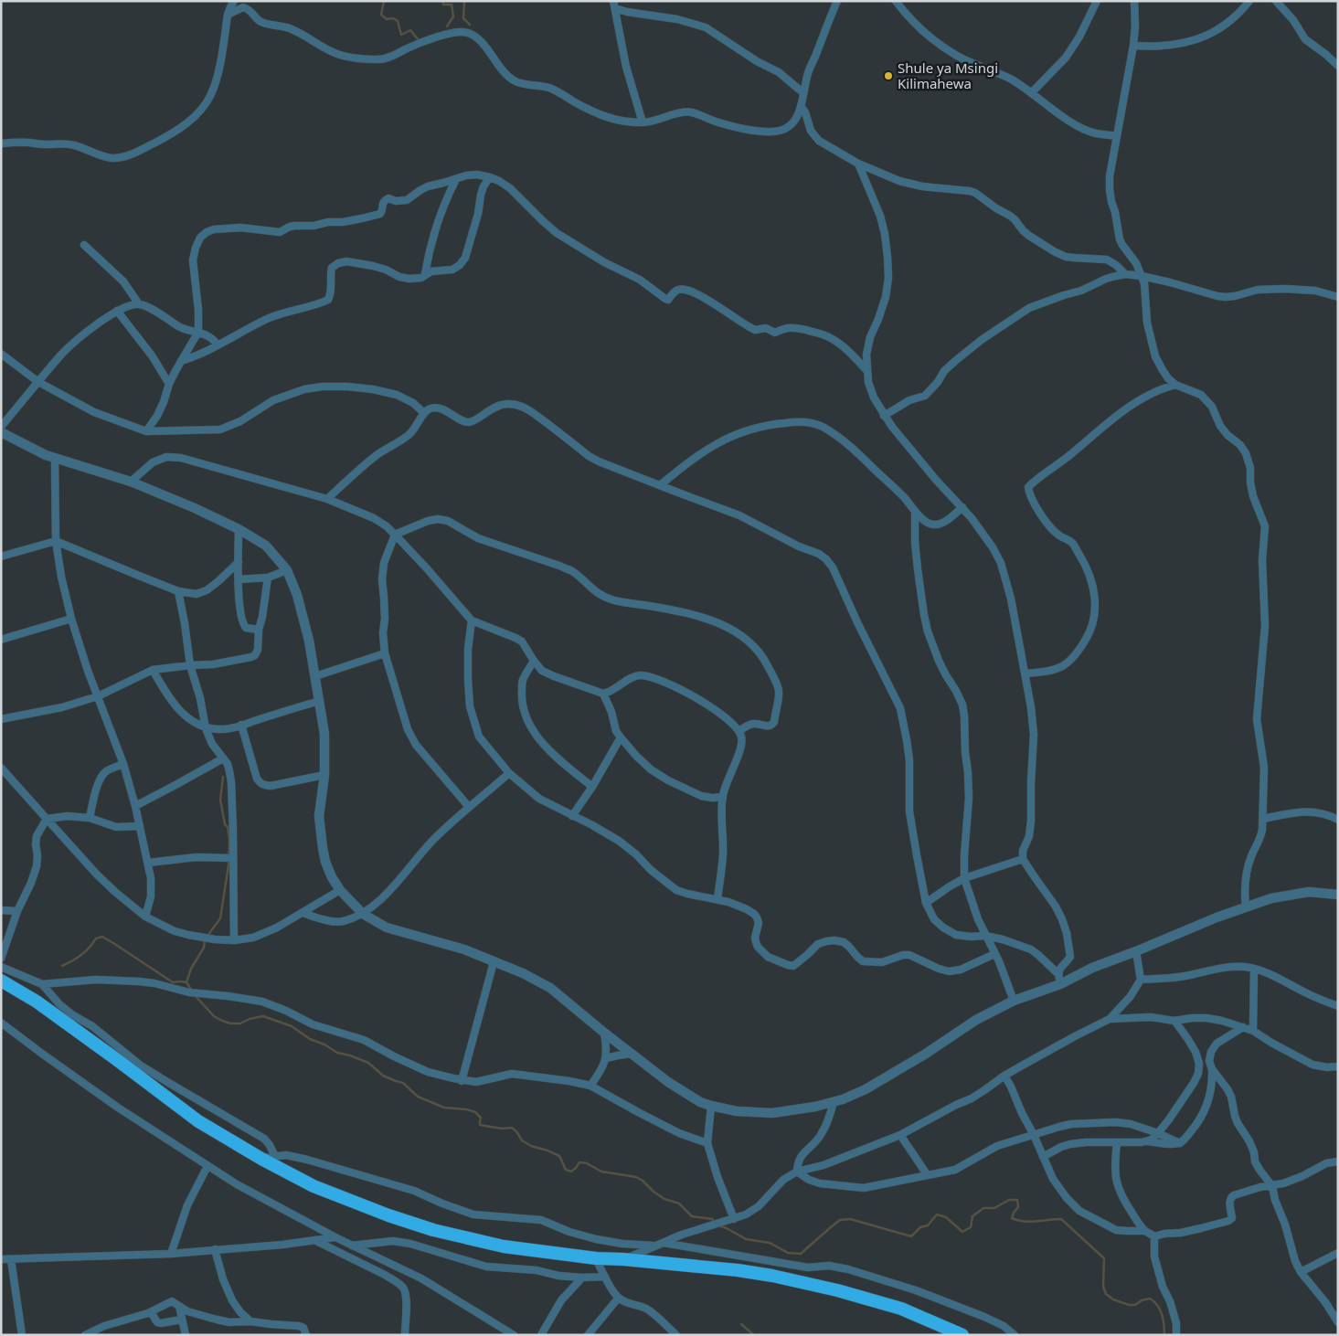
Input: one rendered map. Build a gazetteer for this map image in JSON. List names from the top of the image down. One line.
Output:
{"places":["Shule ya Msingi Kilimahewa"]}
